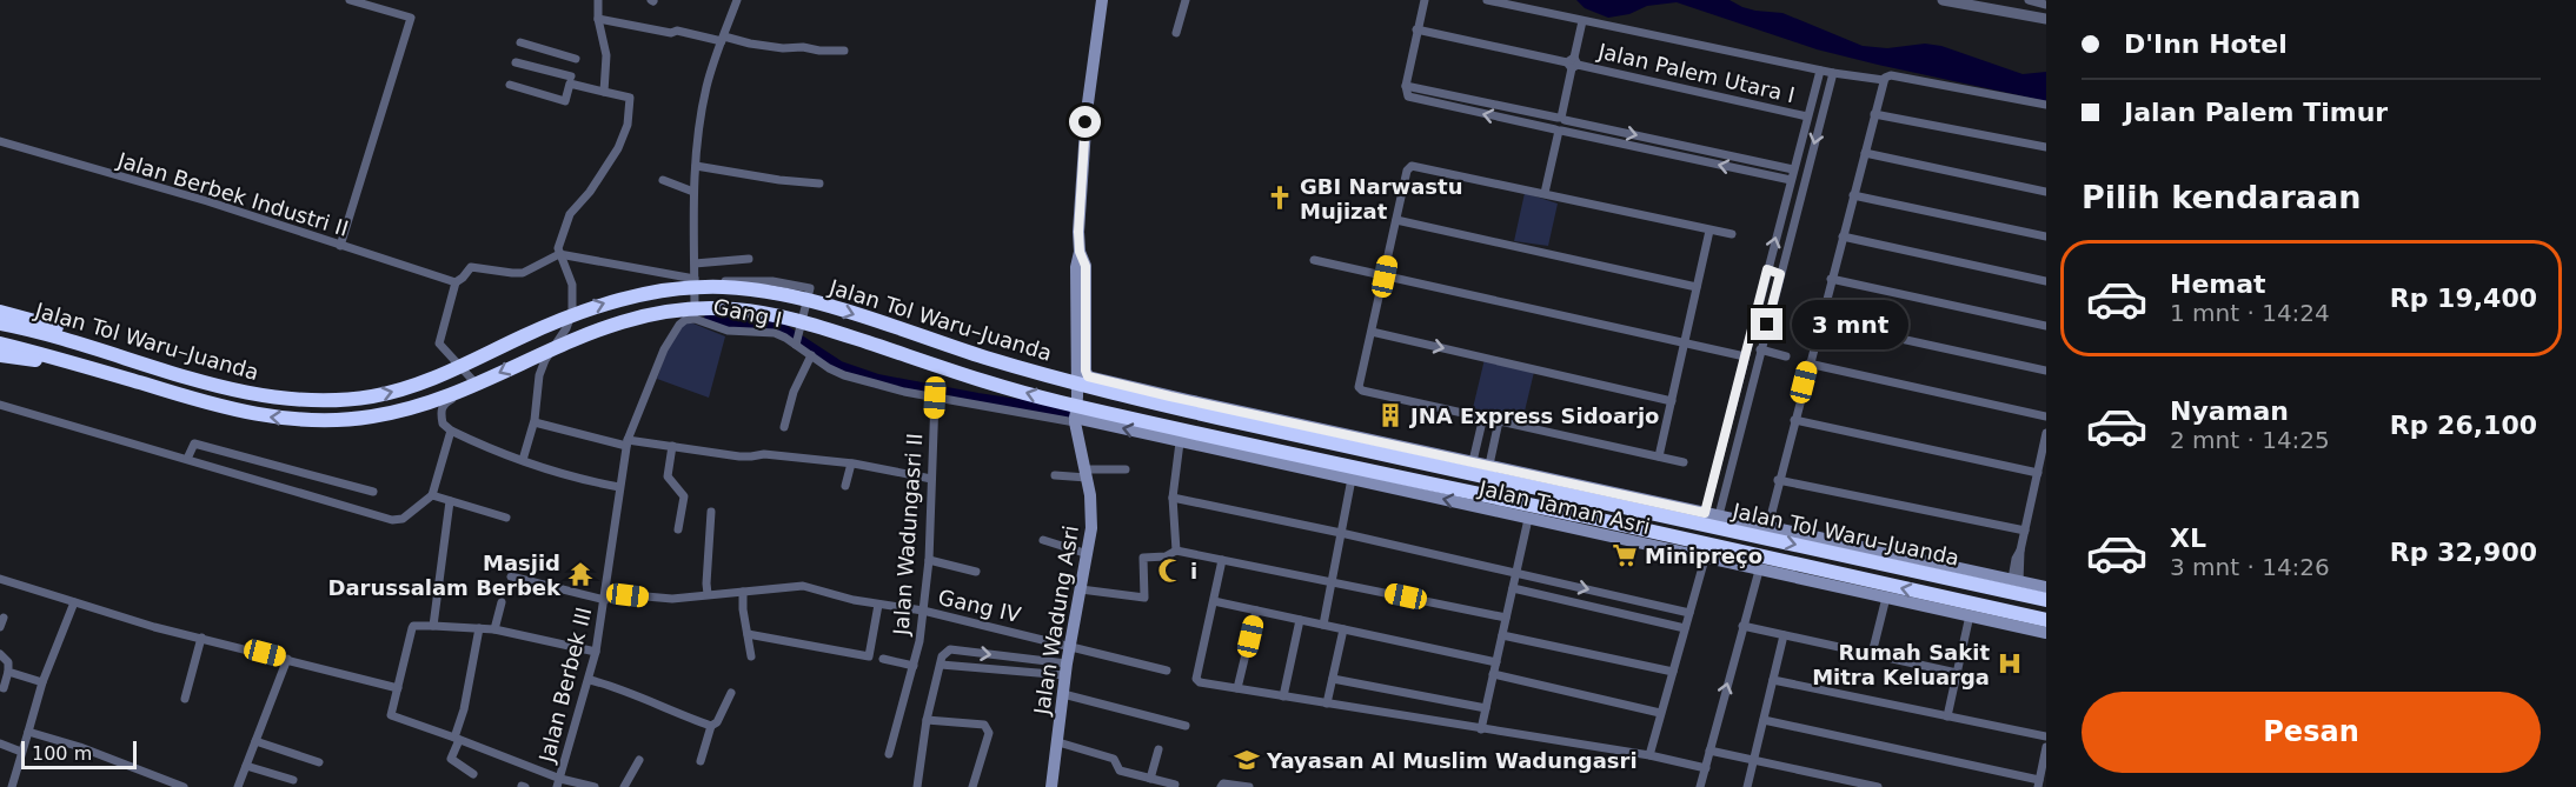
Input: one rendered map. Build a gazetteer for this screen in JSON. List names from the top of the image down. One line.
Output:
{"streets":{"highway":["Jalan Tol Waru–Juanda"],"main road":["Jalan Taman Asri","Jalan Wadung Asri"],"street":["Jalan Palem Utara I","Jalan Berbek Industri II","Gang I","Jalan Wadungasri II","Gang IV","Jalan Berbek III"]},"crossings":[["Gang I","Jalan Taman Asri"],["Gang I","Jalan Wadungasri II"],["Gang I","Jalan Wadung Asri"],["Gang I","Jalan Berbek III"],["Jalan Taman Asri","Jalan Wadung Asri"],["Jalan Wadungasri II","Gang IV"],["Gang IV","Jalan Wadung Asri"],["Gang IV","Jalan Berbek III"]],"places":{"church":["GBI Narwastu Mujizat"],"building":["JNA Express Sidoarjo"],"supermarket":["Minipreço"],"mosque":["i"],"temple":["Masjid Darussalam Berbek"],"hospital":["Rumah Sakit Mitra Keluarga"],"school or university":["Yayasan Al Muslim Wadungasri"]},"scale_bar":"100 m","page":{"banner":["D'Inn Hotel","Jalan Palem Timur"],"heading":"Pilih kendaraan","list":[{"name":"Hemat","note":"1 mnt · 14:24","value":"Rp 19,400"},{"name":"Nyaman","note":"2 mnt · 14:25","value":"Rp 26,100"},{"name":"XL","note":"3 mnt · 14:26","value":"Rp 32,900"}],"bubble":"3 mnt","buttons":"Pesan","scale":"100 m"}}
